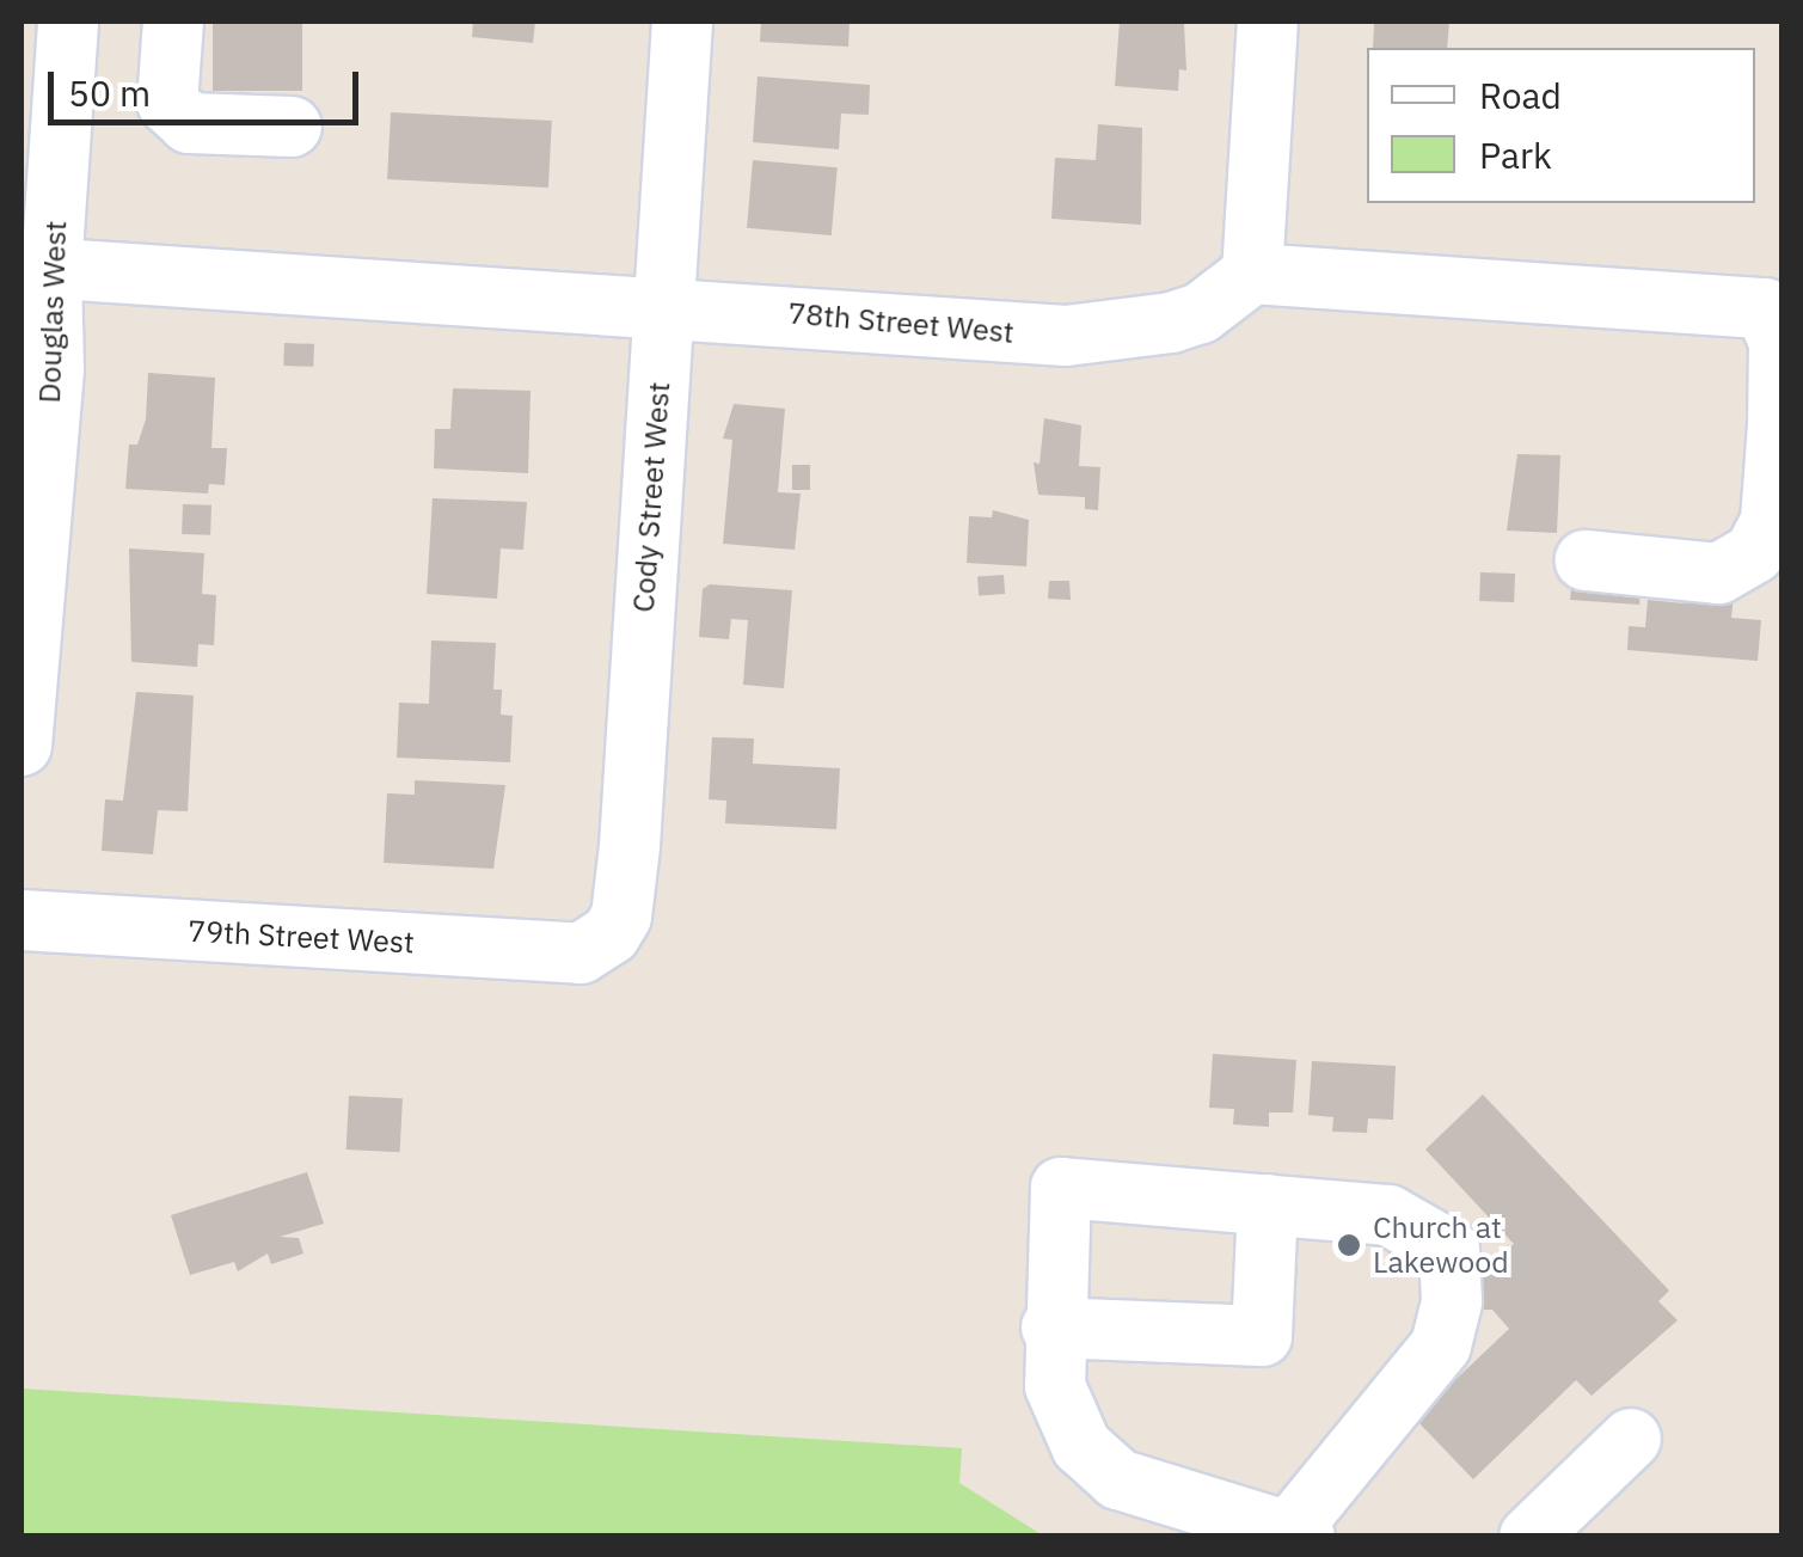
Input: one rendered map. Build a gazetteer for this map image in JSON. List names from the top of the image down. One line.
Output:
{"streets":{"street":["Douglas West","78th Street West","Cody Street West","79th Street West"]},"crossings":[["Douglas West","78th Street West"],["78th Street West","Cody Street West"],["Cody Street West","79th Street West"]],"places":["Church at Lakewood"],"legend":["Road","Park"],"scale_bar":"50 m"}
